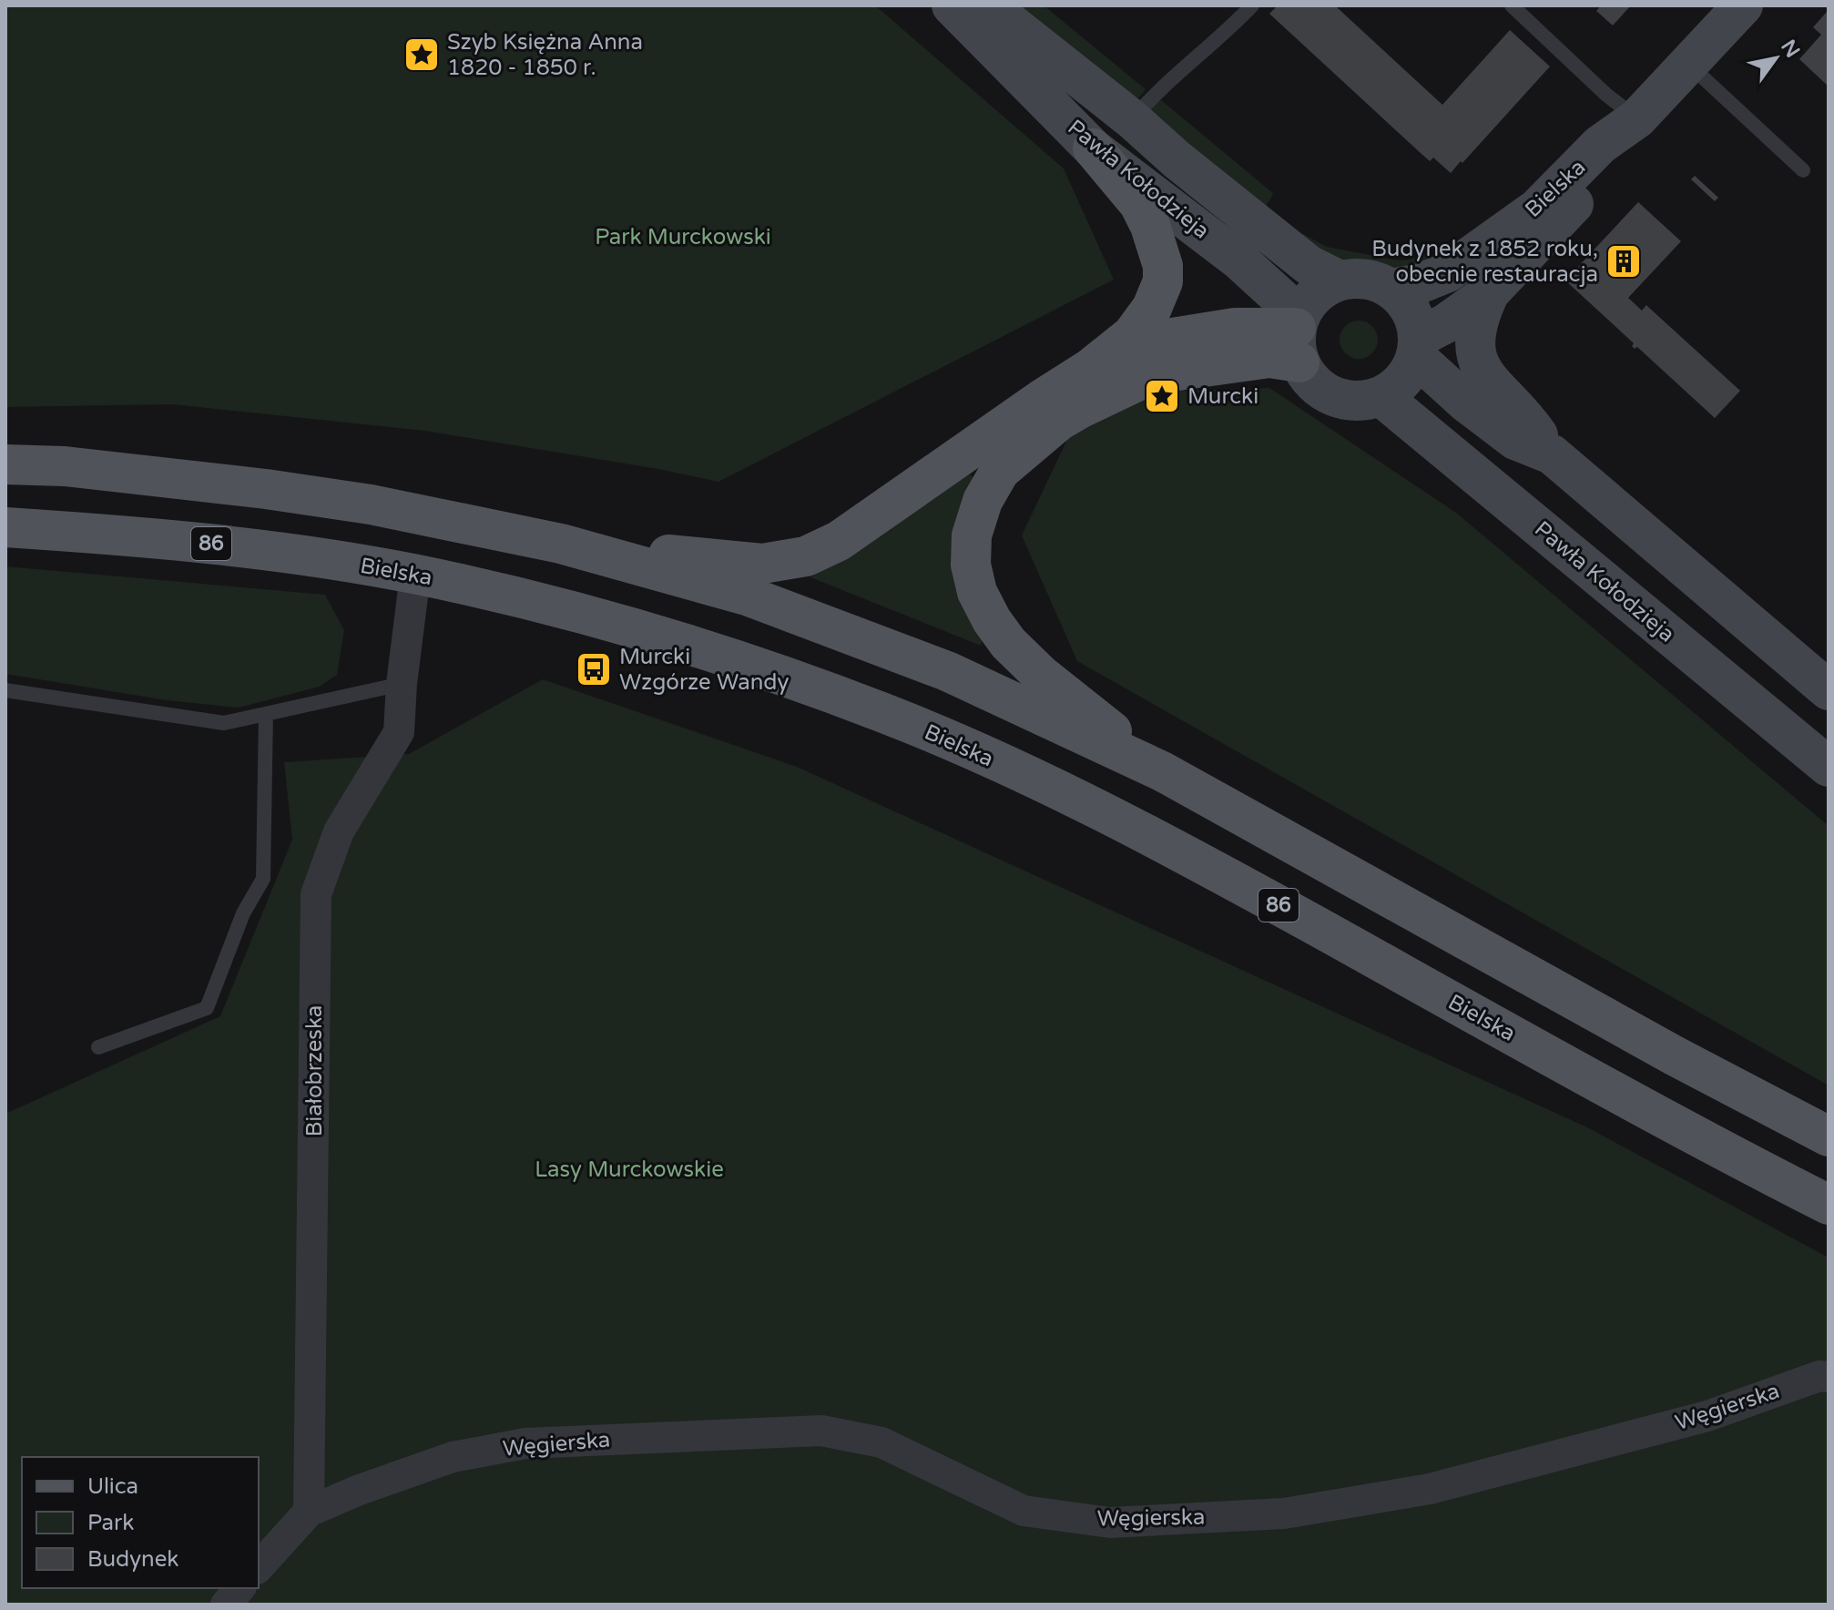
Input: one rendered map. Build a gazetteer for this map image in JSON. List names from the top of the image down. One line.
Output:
{"streets":{"main road":["Bielska","86"],"street":["Pawła Kołodzieja","Białobrzeska","Węgierska"]},"crossings":[["Pawła Kołodzieja","Bielska"],["Bielska","Białobrzeska"],["Białobrzeska","Węgierska"]],"parks":["Park Murckowski","Lasy Murckowskie"],"places":{"place":["Szyb Księżna Anna 1820 - 1850 r.","Murcki"],"building":["Budynek z 1852 roku, obecnie restauracja"],"bus stop":["Murcki Wzgórze Wandy"]},"legend":["Ulica","Park","Budynek"],"north":"top right"}
